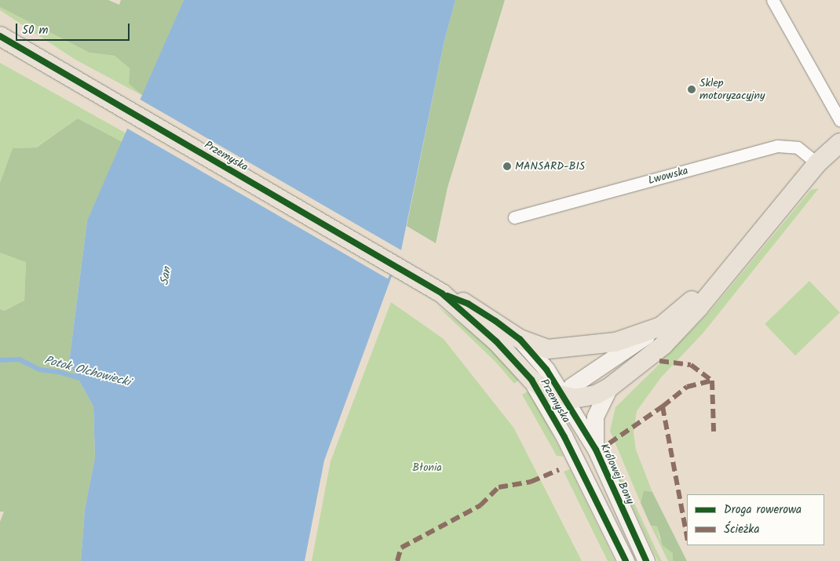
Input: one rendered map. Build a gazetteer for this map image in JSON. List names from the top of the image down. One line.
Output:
{"streets":{"main road":["Przemyska","Królowej Bony"],"street":["Lwowska"]},"crossings":[["Przemyska","Królowej Bony"]],"water":["San","Potok Olchowiecki"],"parks":["Błonia"],"places":["Sklep motoryzacyjny","MANSARD-BIS"],"legend":["Droga rowerowa","Ścieżka"],"scale_bar":"50 m"}
